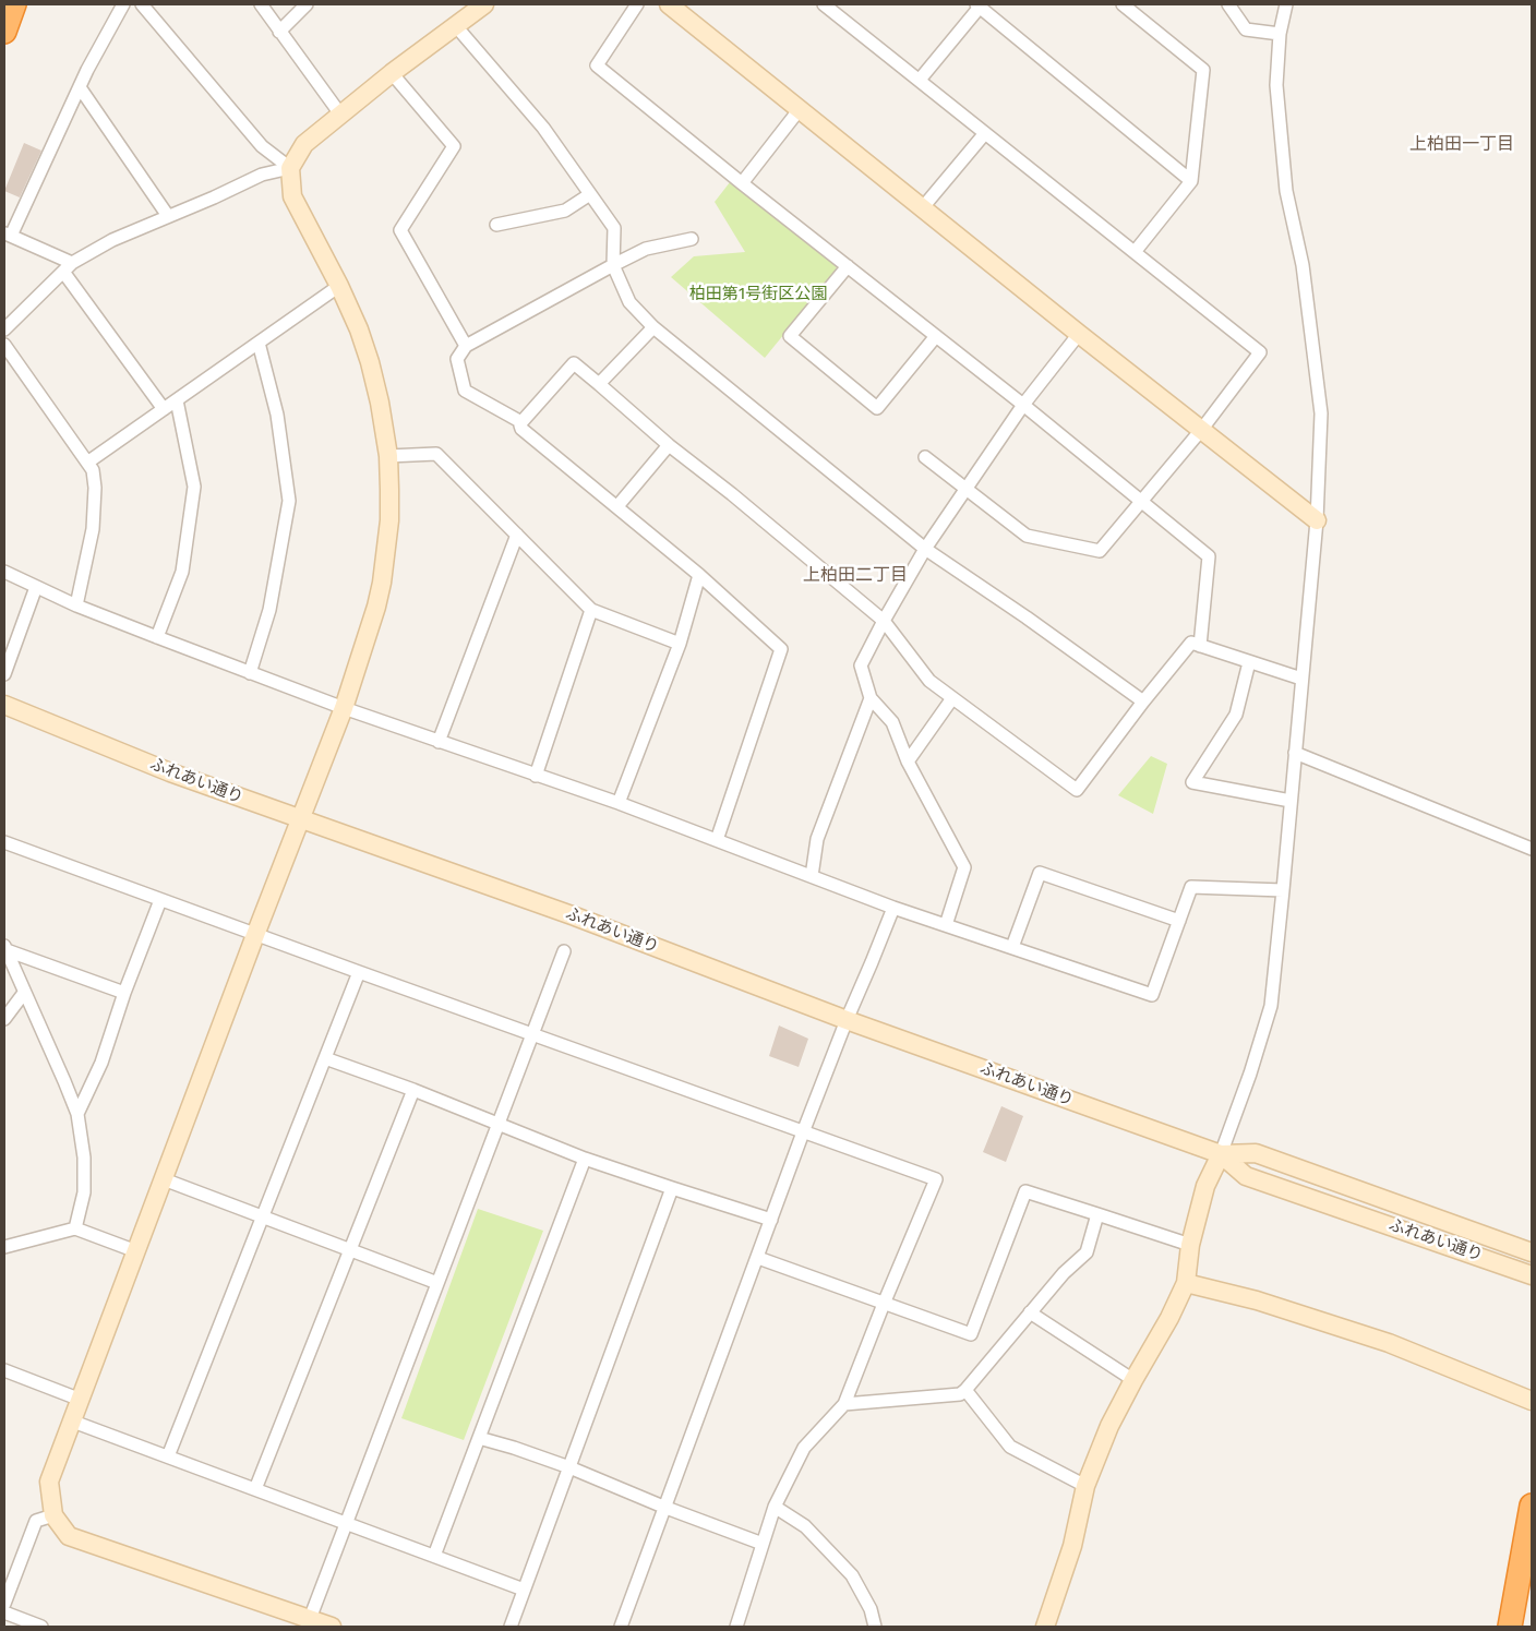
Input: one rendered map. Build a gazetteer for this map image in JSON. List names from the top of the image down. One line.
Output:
{"streets":{"street":["ふれあい通り"]},"districts":["上柏田一丁目","上柏田二丁目"],"parks":["柏田第1号街区公園"]}
